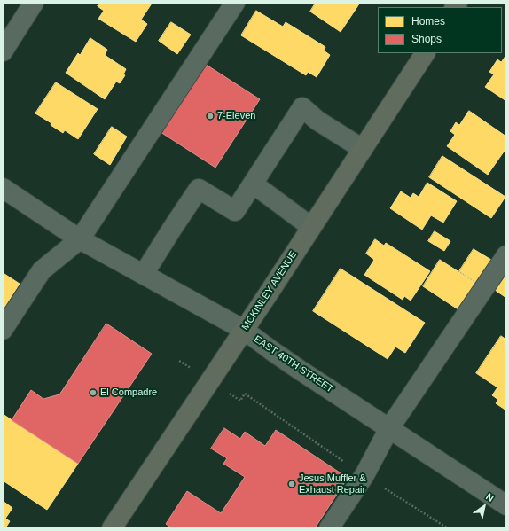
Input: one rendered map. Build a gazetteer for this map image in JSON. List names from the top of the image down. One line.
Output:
{"streets":{"main road":["MCKINLEY AVENUE"],"street":["EAST 40TH STREET"]},"crossings":[["MCKINLEY AVENUE","EAST 40TH STREET"]],"places":["7-Eleven","El Compadre","Jesus Muffler & Exhaust Repair"],"legend":["Homes","Shops"],"north":"top right"}
